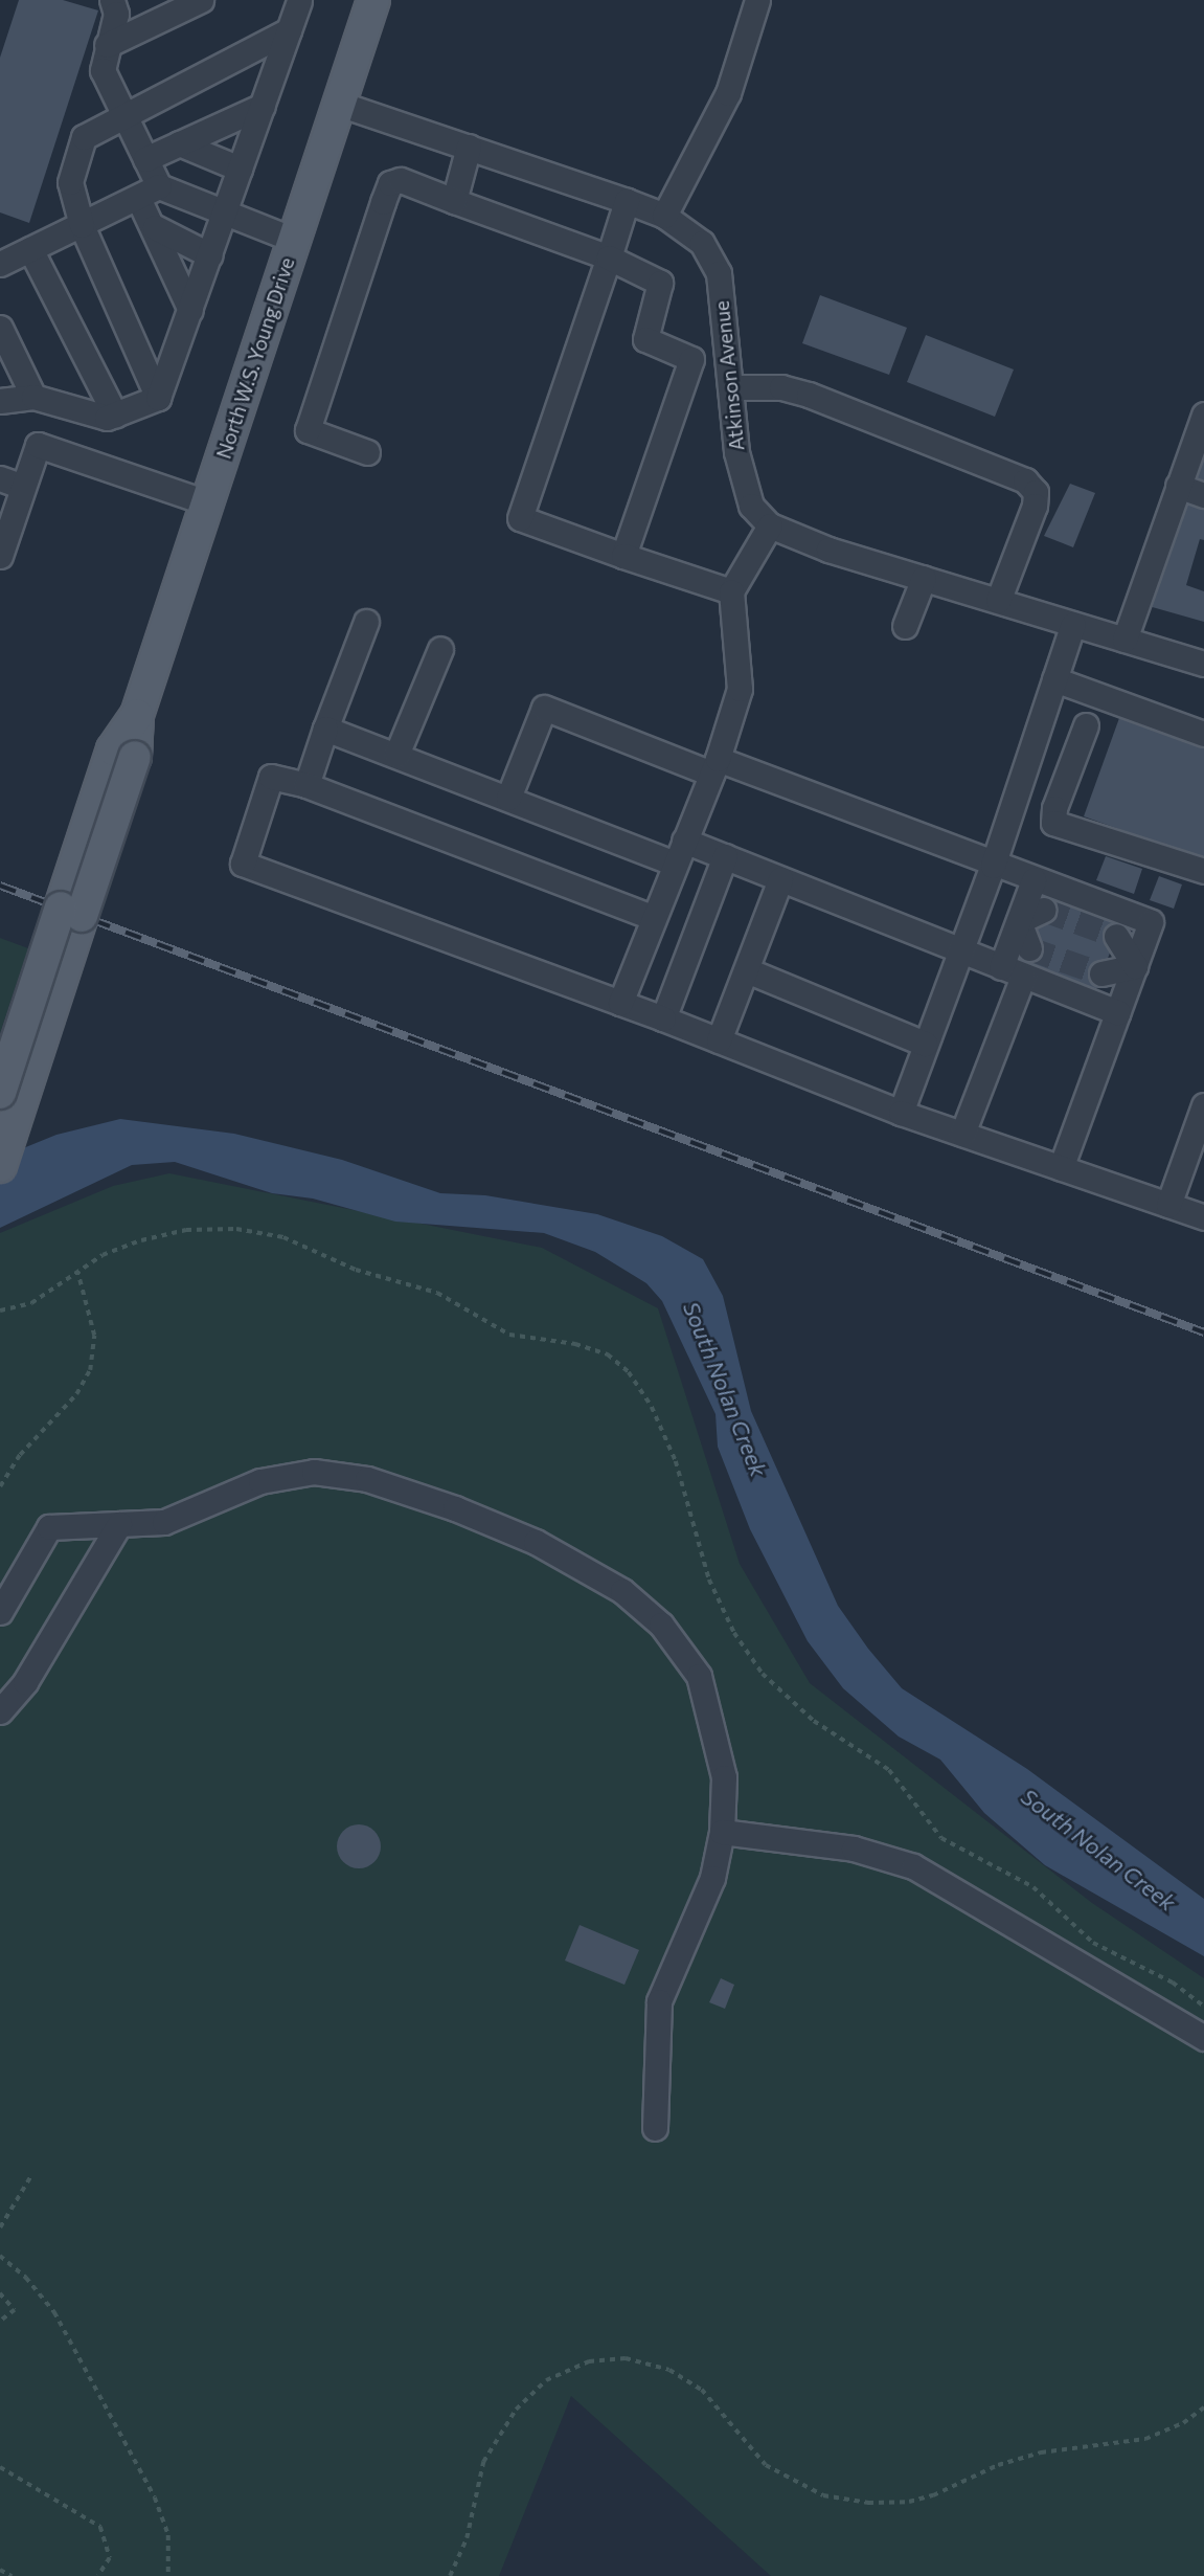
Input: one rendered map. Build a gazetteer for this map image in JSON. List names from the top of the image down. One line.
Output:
{"streets":{"main road":["North W.S. Young Drive"],"street":["Atkinson Avenue"]},"crossings":[["North W.S. Young Drive","Atkinson Avenue"]],"water":["South Nolan Creek"]}
